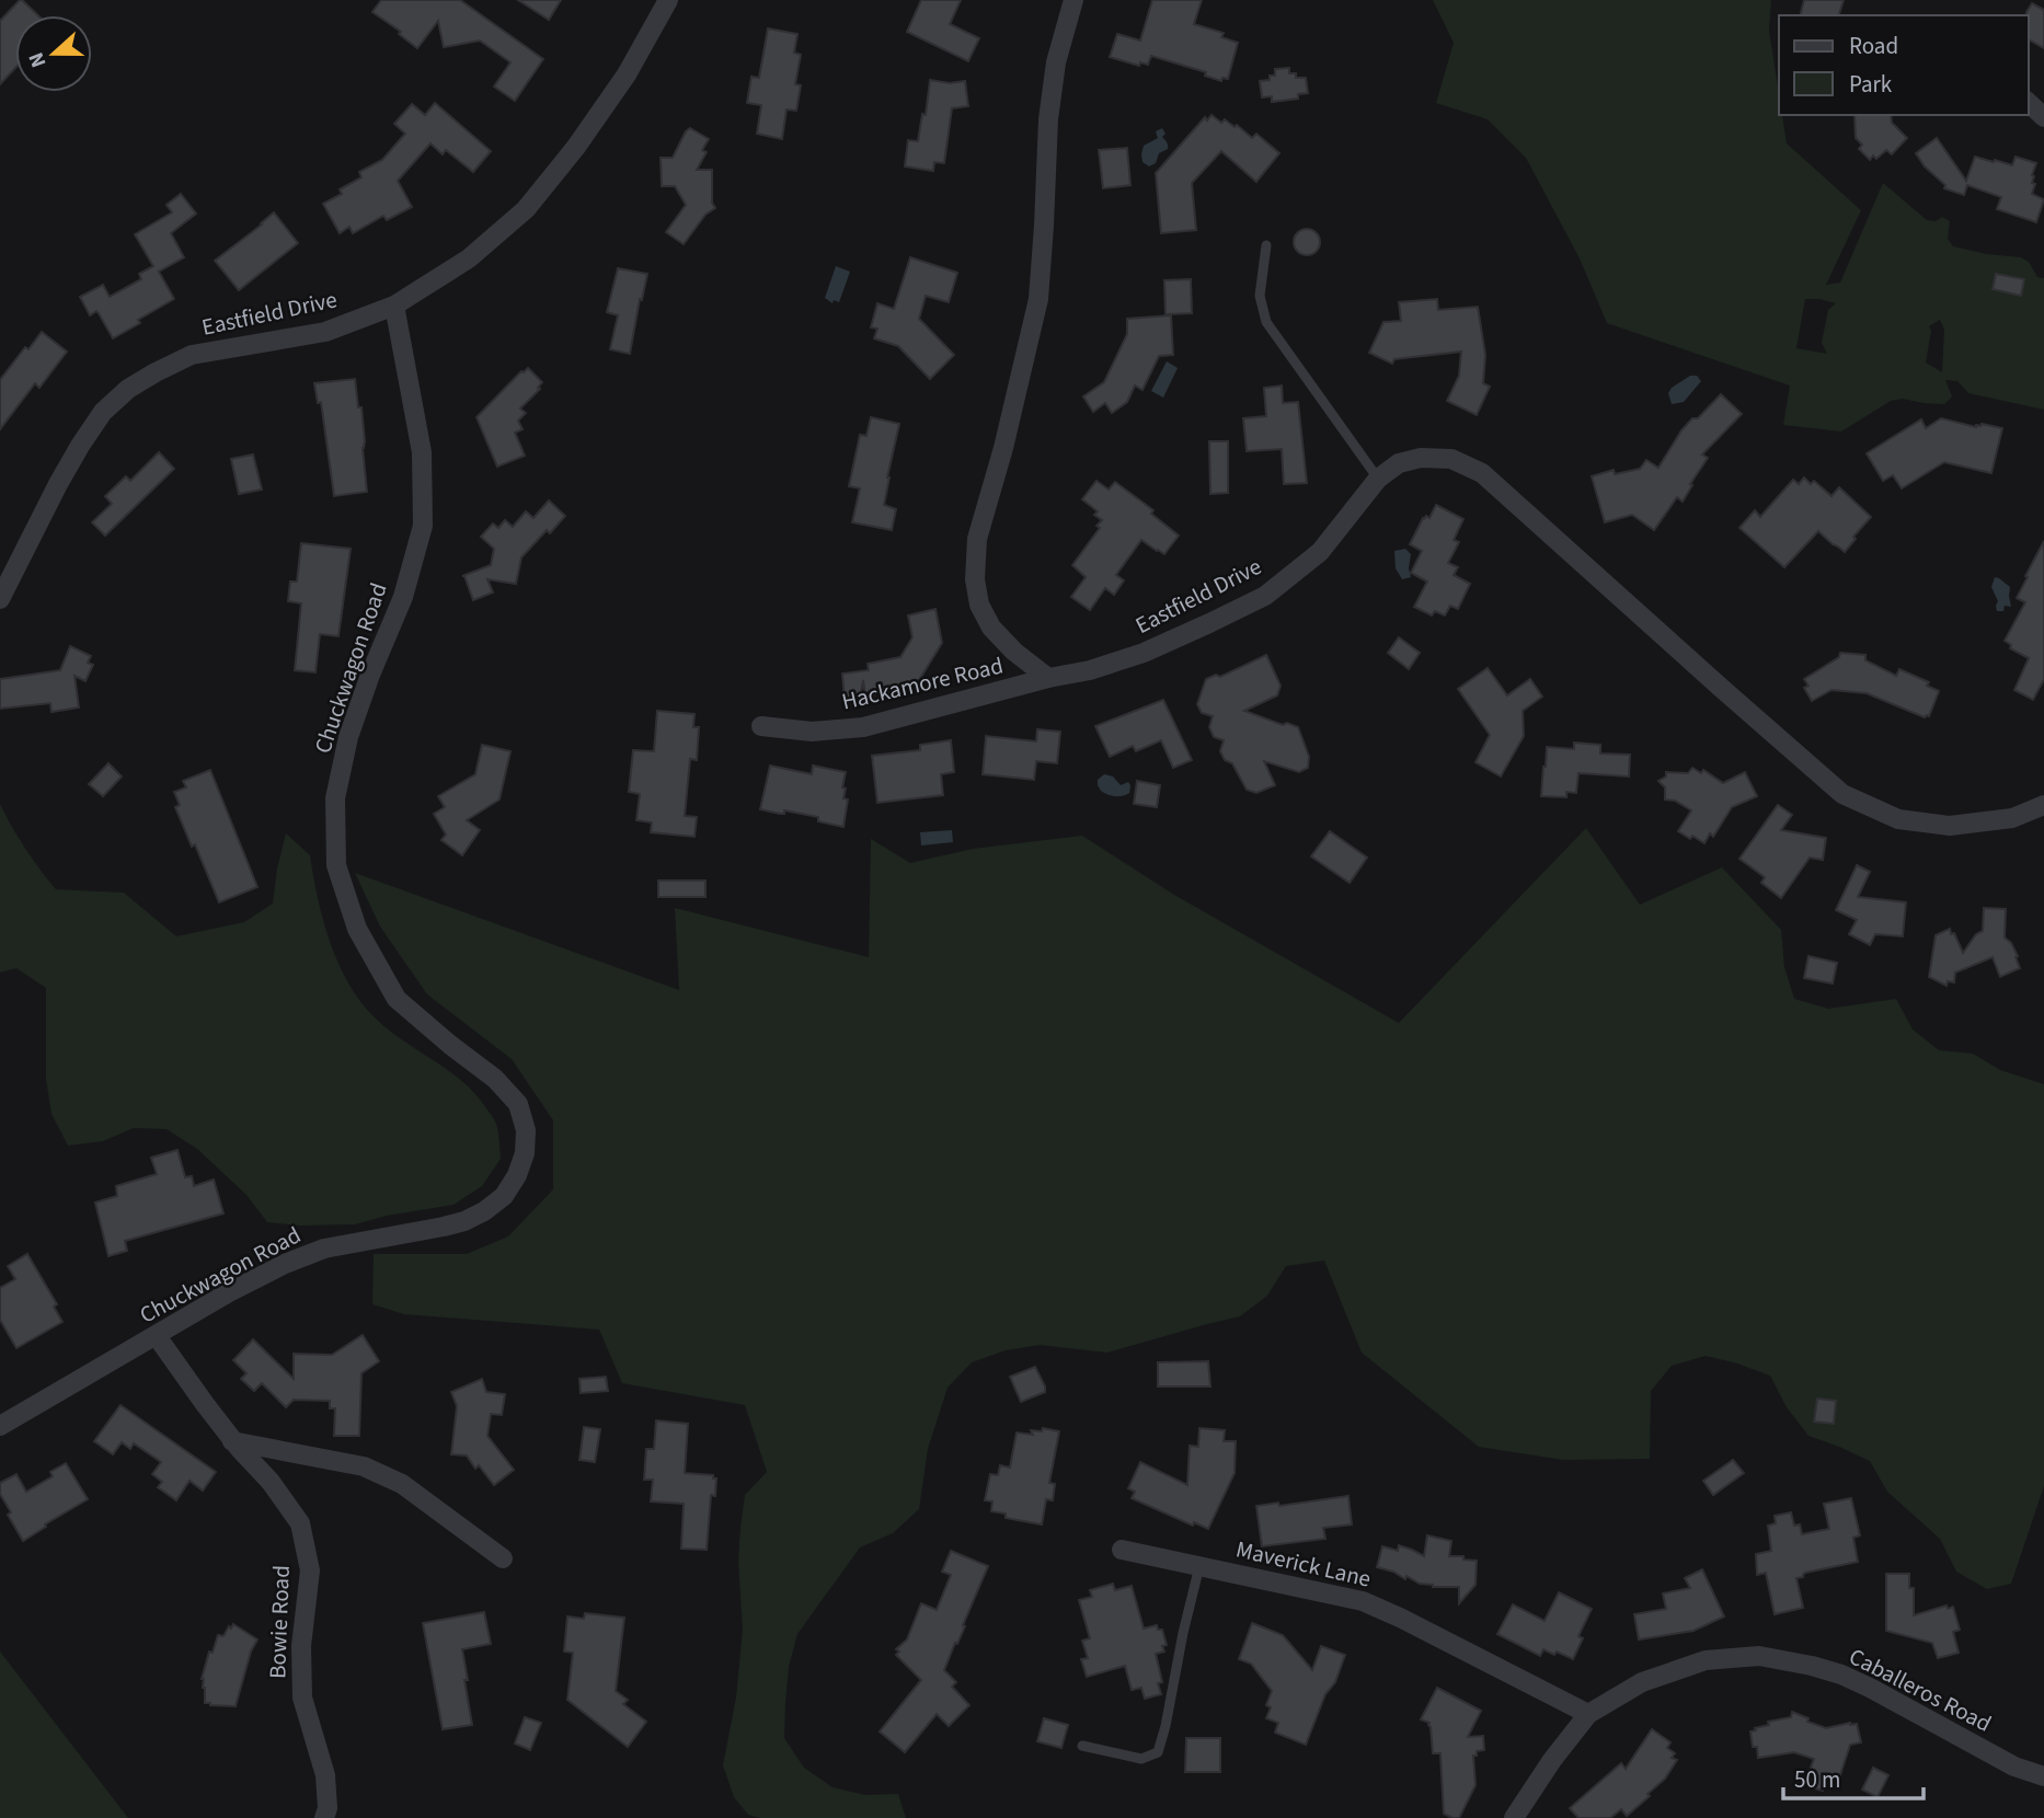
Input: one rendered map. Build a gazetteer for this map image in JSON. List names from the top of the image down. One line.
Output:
{"streets":{"street":["Eastfield Drive","Chuckwagon Road","Hackamore Road","Maverick Lane","Bowie Road","Caballeros Road"]},"crossings":[["Eastfield Drive","Chuckwagon Road"],["Eastfield Drive","Hackamore Road"],["Chuckwagon Road","Bowie Road"],["Maverick Lane","Caballeros Road"]],"legend":["Road","Park"],"scale_bar":"50 m","north":"left"}
